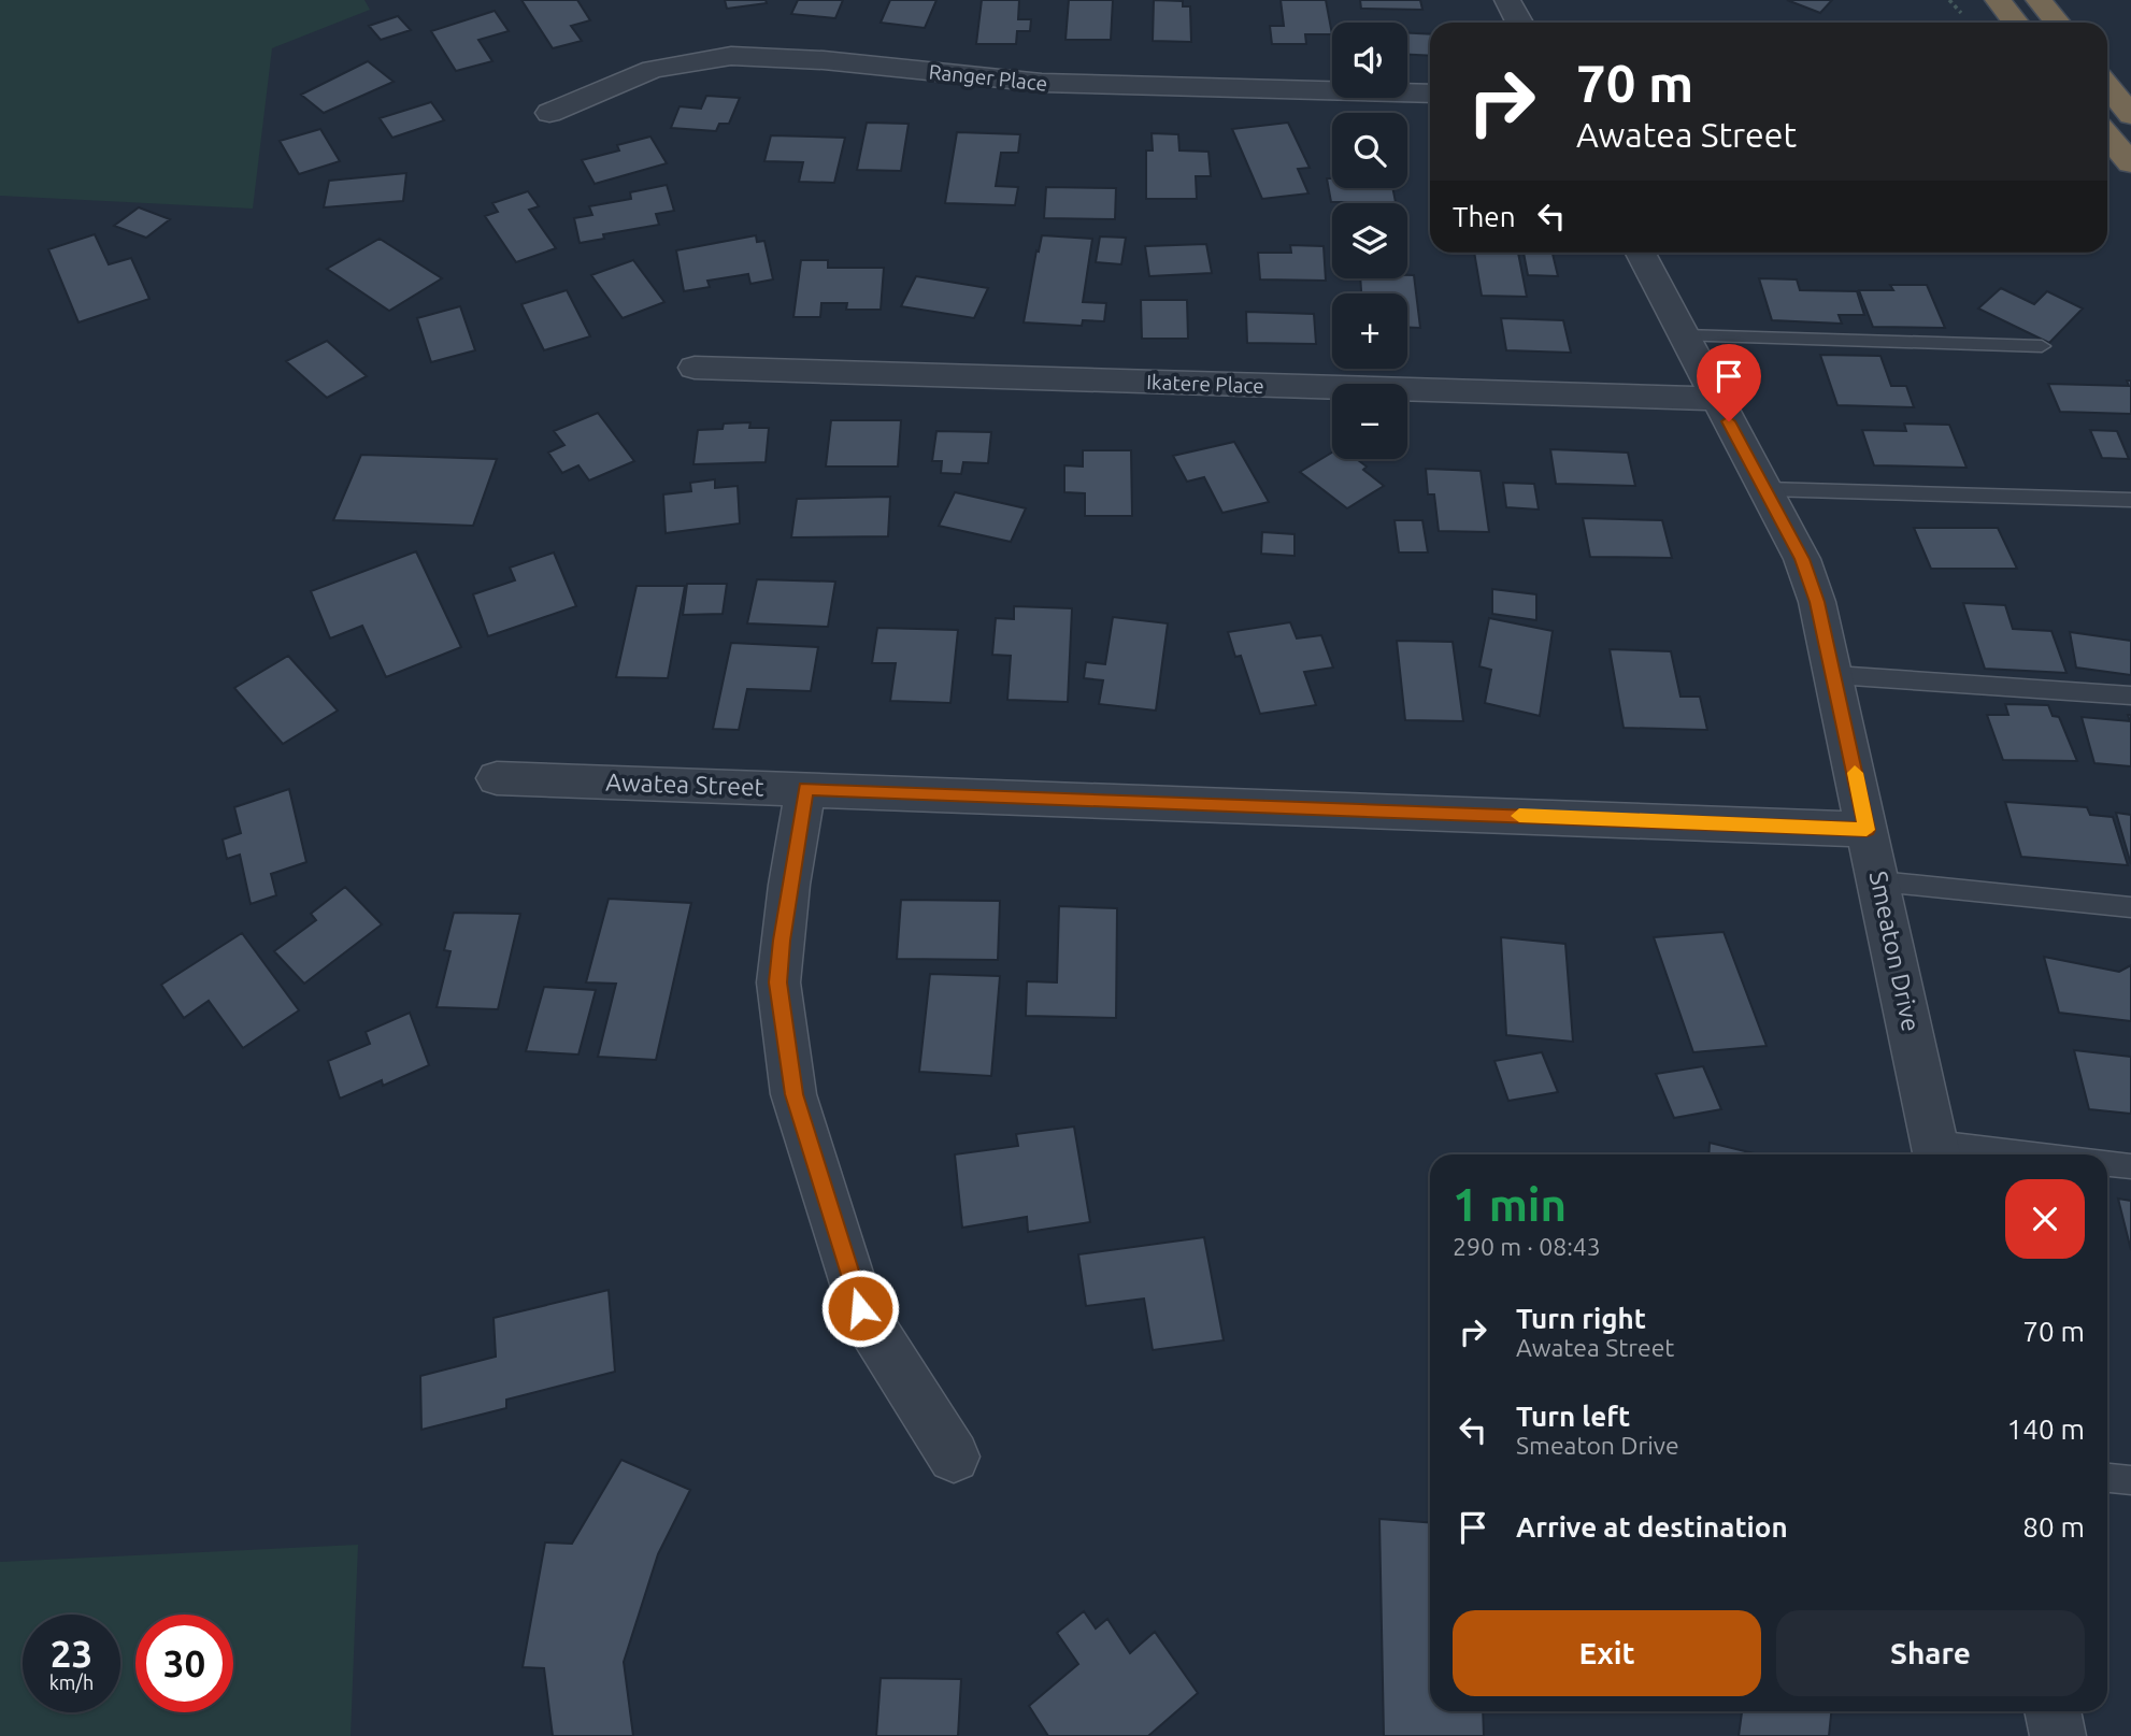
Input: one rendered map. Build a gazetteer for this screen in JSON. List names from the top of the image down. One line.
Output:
{"streets":{"street":["Ranger Place","Ikatere Place","Awatea Street","Smeaton Drive"]},"crossings":[["Ikatere Place","Smeaton Drive"],["Awatea Street","Smeaton Drive"]],"page":{"map_buttons":["+","−"],"turn":["70 m","Awatea Street"],"then":"Then","heading":["1 min","290 m · 08:43"],"list":[{"name":"Turn right","note":"Awatea Street","value":"70 m"},{"name":"Turn left","note":"Smeaton Drive","value":"140 m"},{"name":"Arrive at destination","value":"80 m"}],"buttons":["Exit","Share"],"speed":"23 km/h","limit":"30"}}
